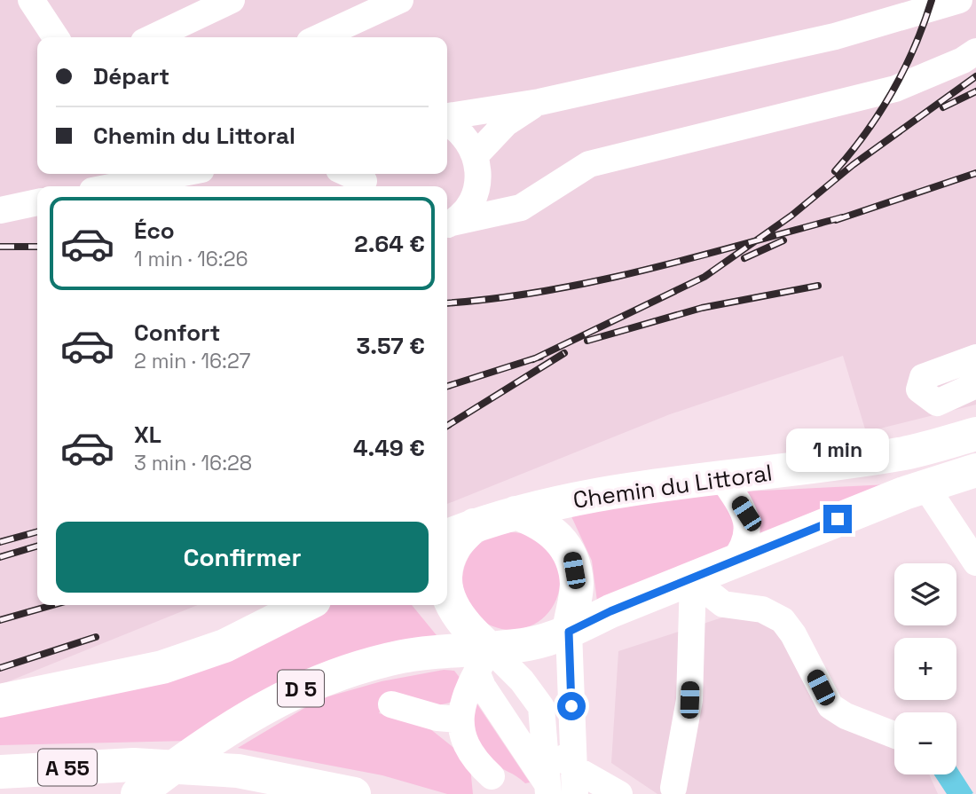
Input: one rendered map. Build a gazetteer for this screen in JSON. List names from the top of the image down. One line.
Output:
{"streets":{"main road":["Chemin du Littoral","D 5","A 55"]},"crossings":[["D 5","A 55"]],"page":{"banner":["Départ","Chemin du Littoral"],"list":[{"name":"Éco","note":"1 min · 16:26","value":"2.64 €"},{"name":"Confort","note":"2 min · 16:27","value":"3.57 €"},{"name":"XL","note":"3 min · 16:28","value":"4.49 €"}],"bubble":"1 min","buttons":"Confirmer","map_buttons":["+","−"]}}
